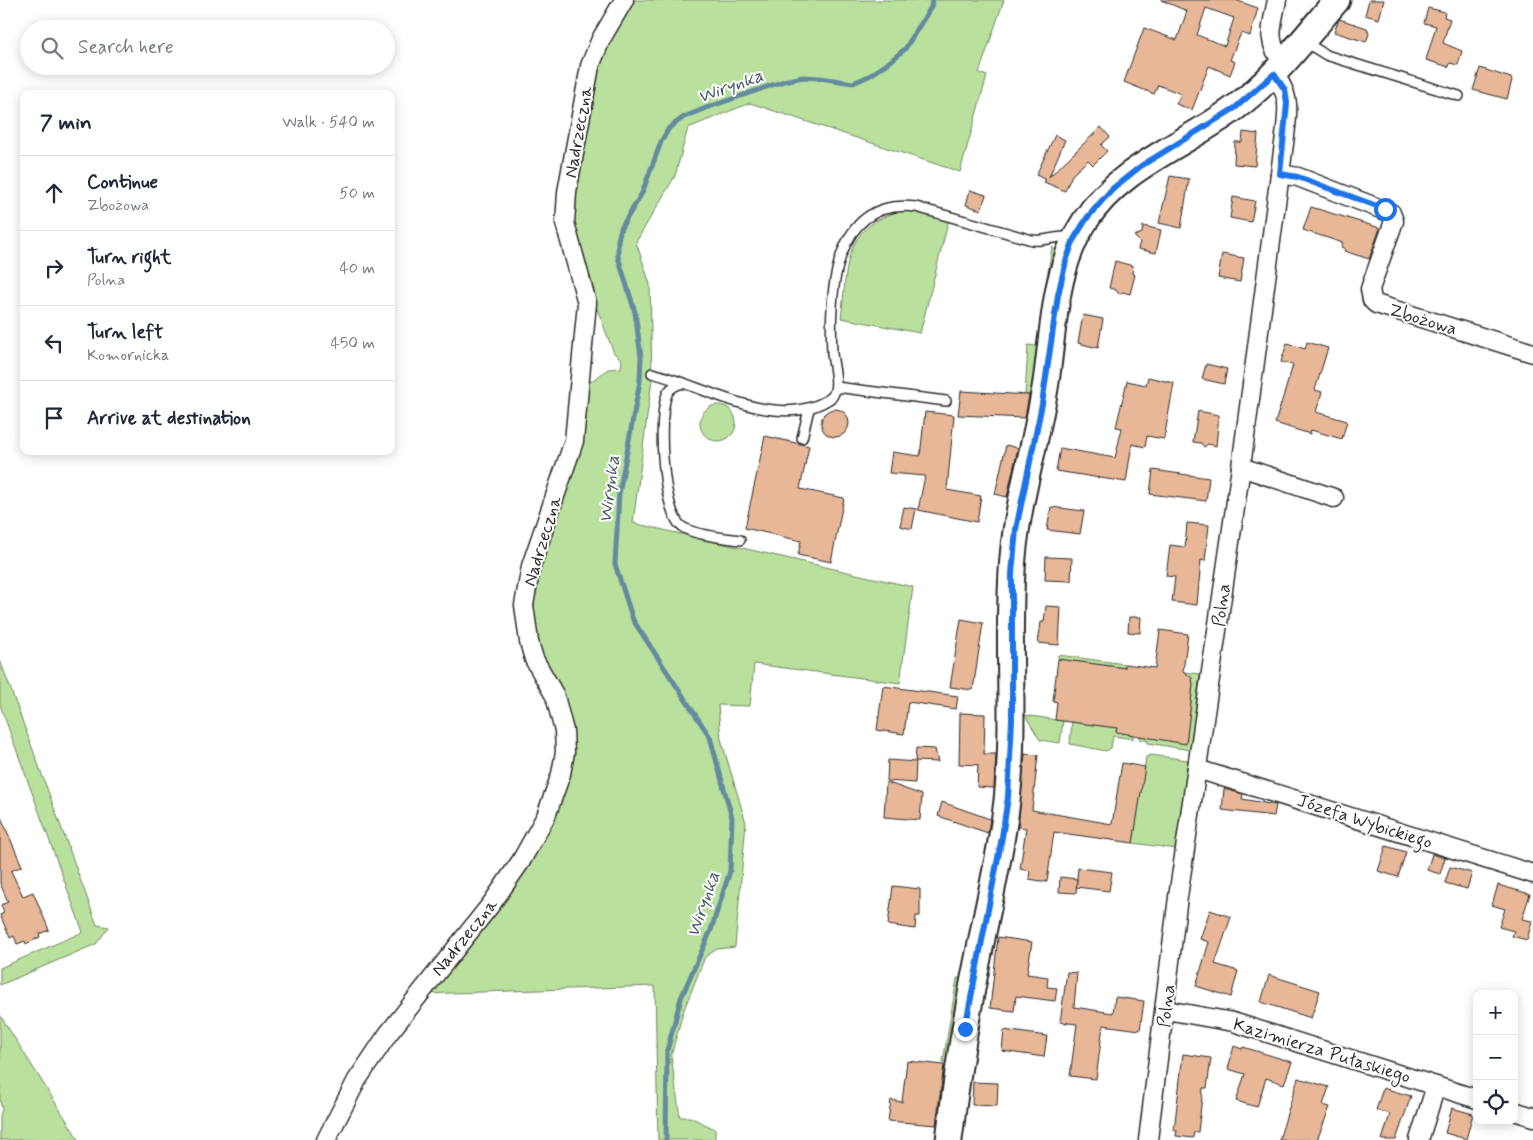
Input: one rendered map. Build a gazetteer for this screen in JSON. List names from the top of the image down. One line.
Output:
{"streets":{"street":["Nadrzeczna","Zbożowa","Polna","Józefa Wybickiego","Kazimierza Pułaskiego"]},"crossings":[["Zbożowa","Polna"],["Polna","Józefa Wybickiego"],["Polna","Kazimierza Pułaskiego"]],"water":["Wirynka"],"page":{"search":"Search here","heading":["7 min","Walk · 540 m"],"list":[["Continue","Zbożowa","50 m"],["Turn right","Polna","40 m"],["Turn left","Komornicka","450 m"],"Arrive at destination"],"map_buttons":["+","−"]}}
